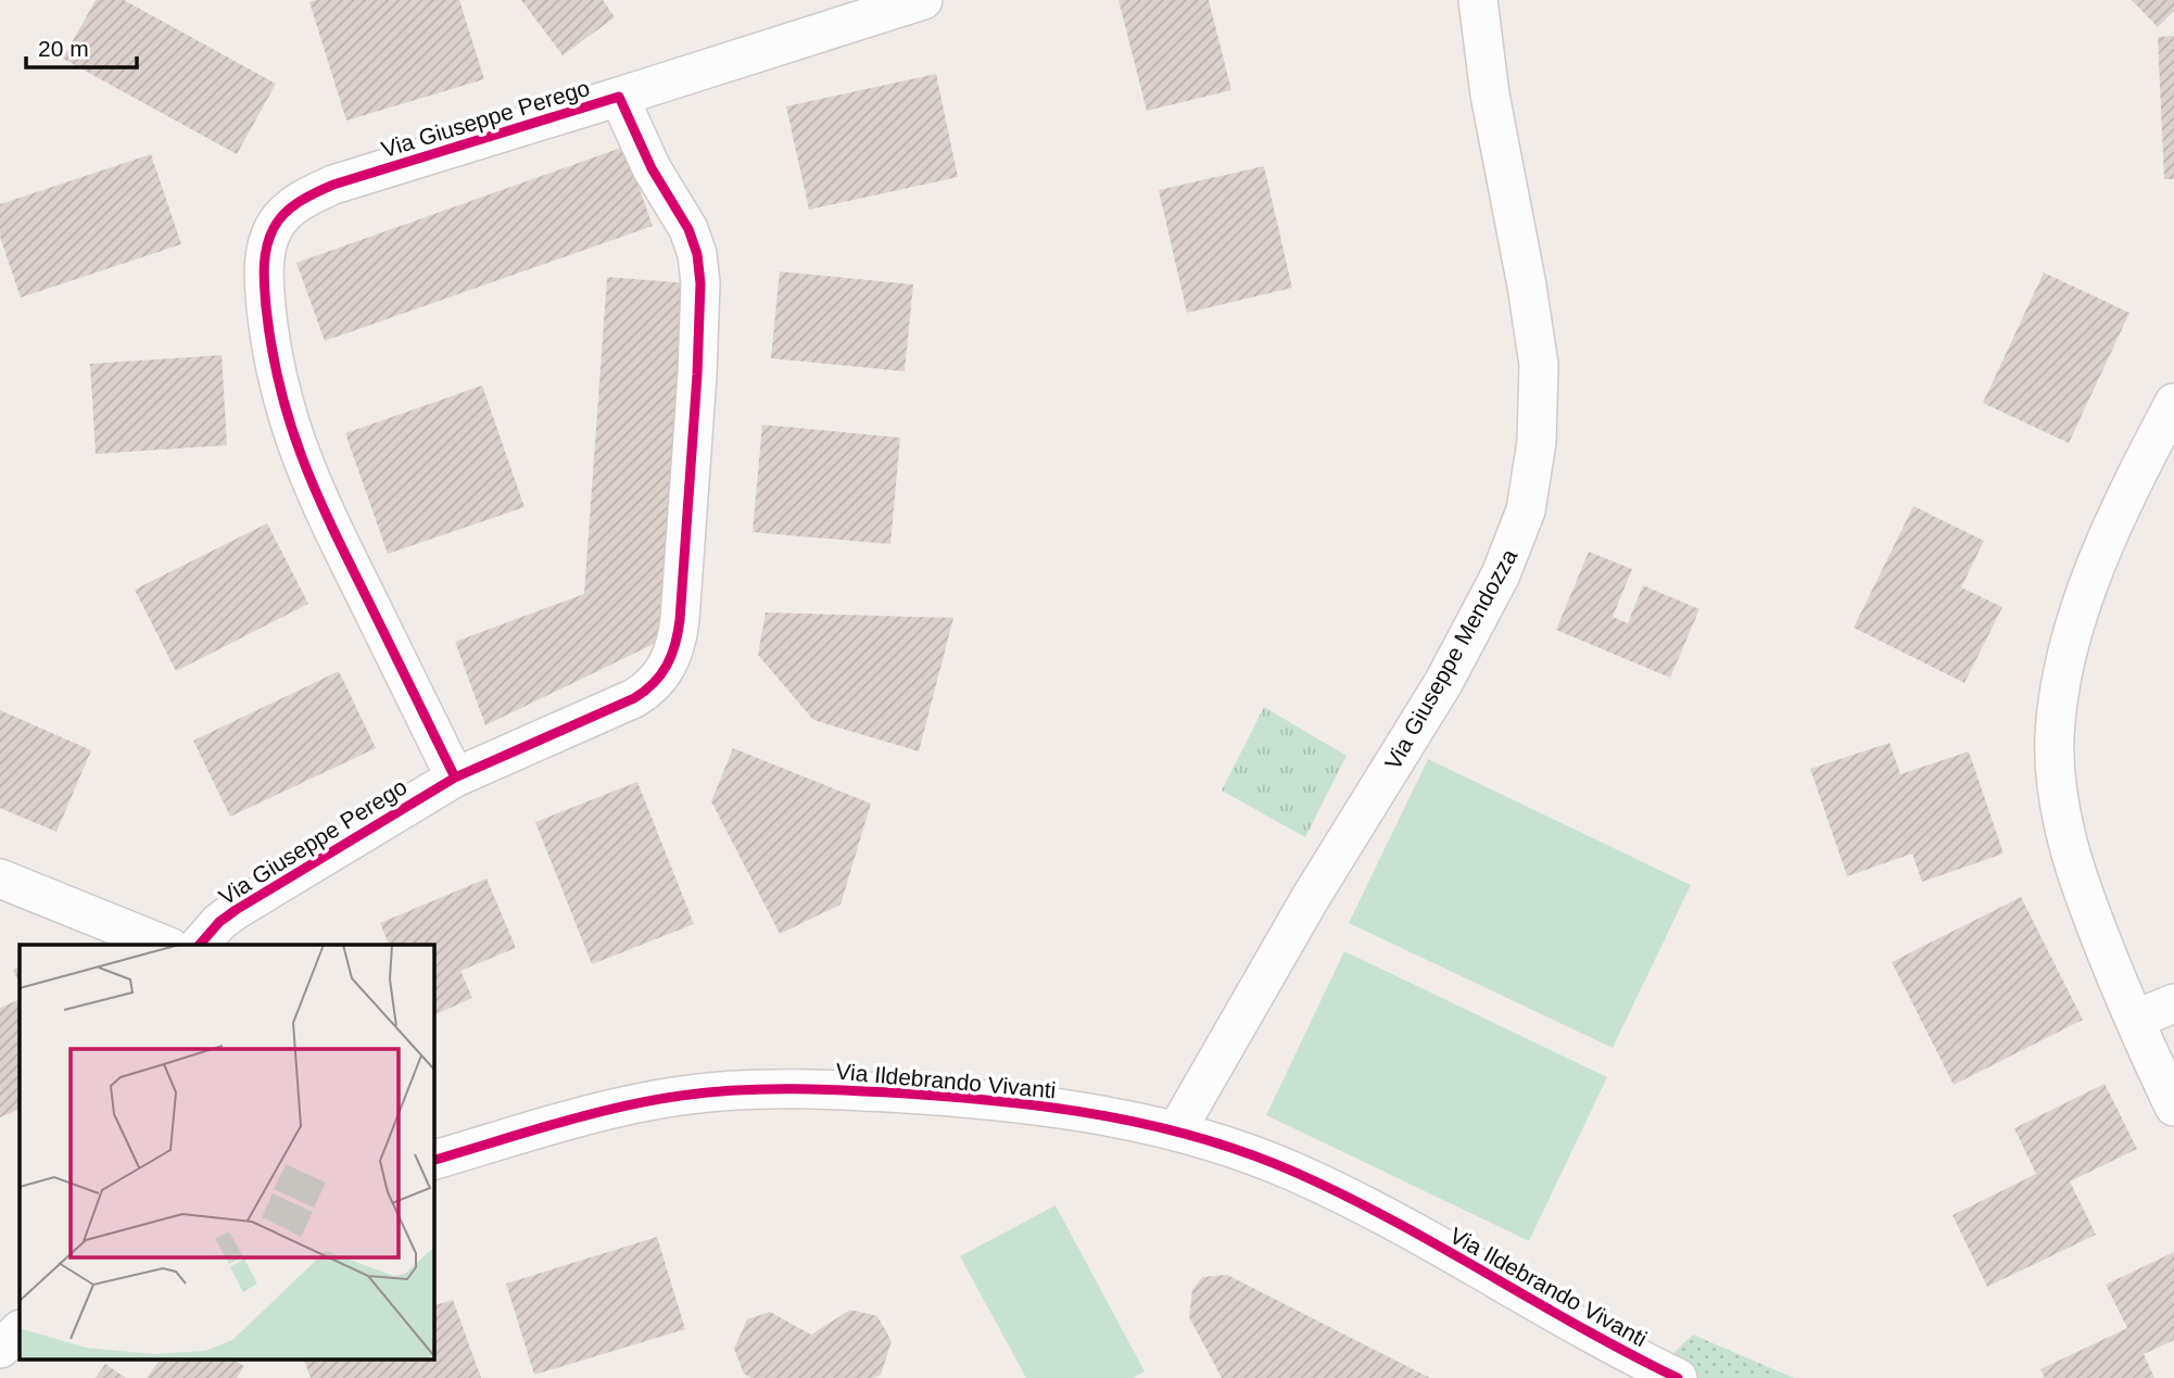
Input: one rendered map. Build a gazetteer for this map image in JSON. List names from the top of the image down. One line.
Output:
{"streets":{"street":["Via Giuseppe Perego","Via Giuseppe Mendozza","Via Ildebrando Vivanti"]},"crossings":[["Via Giuseppe Mendozza","Via Ildebrando Vivanti"]],"scale_bar":"20 m"}
